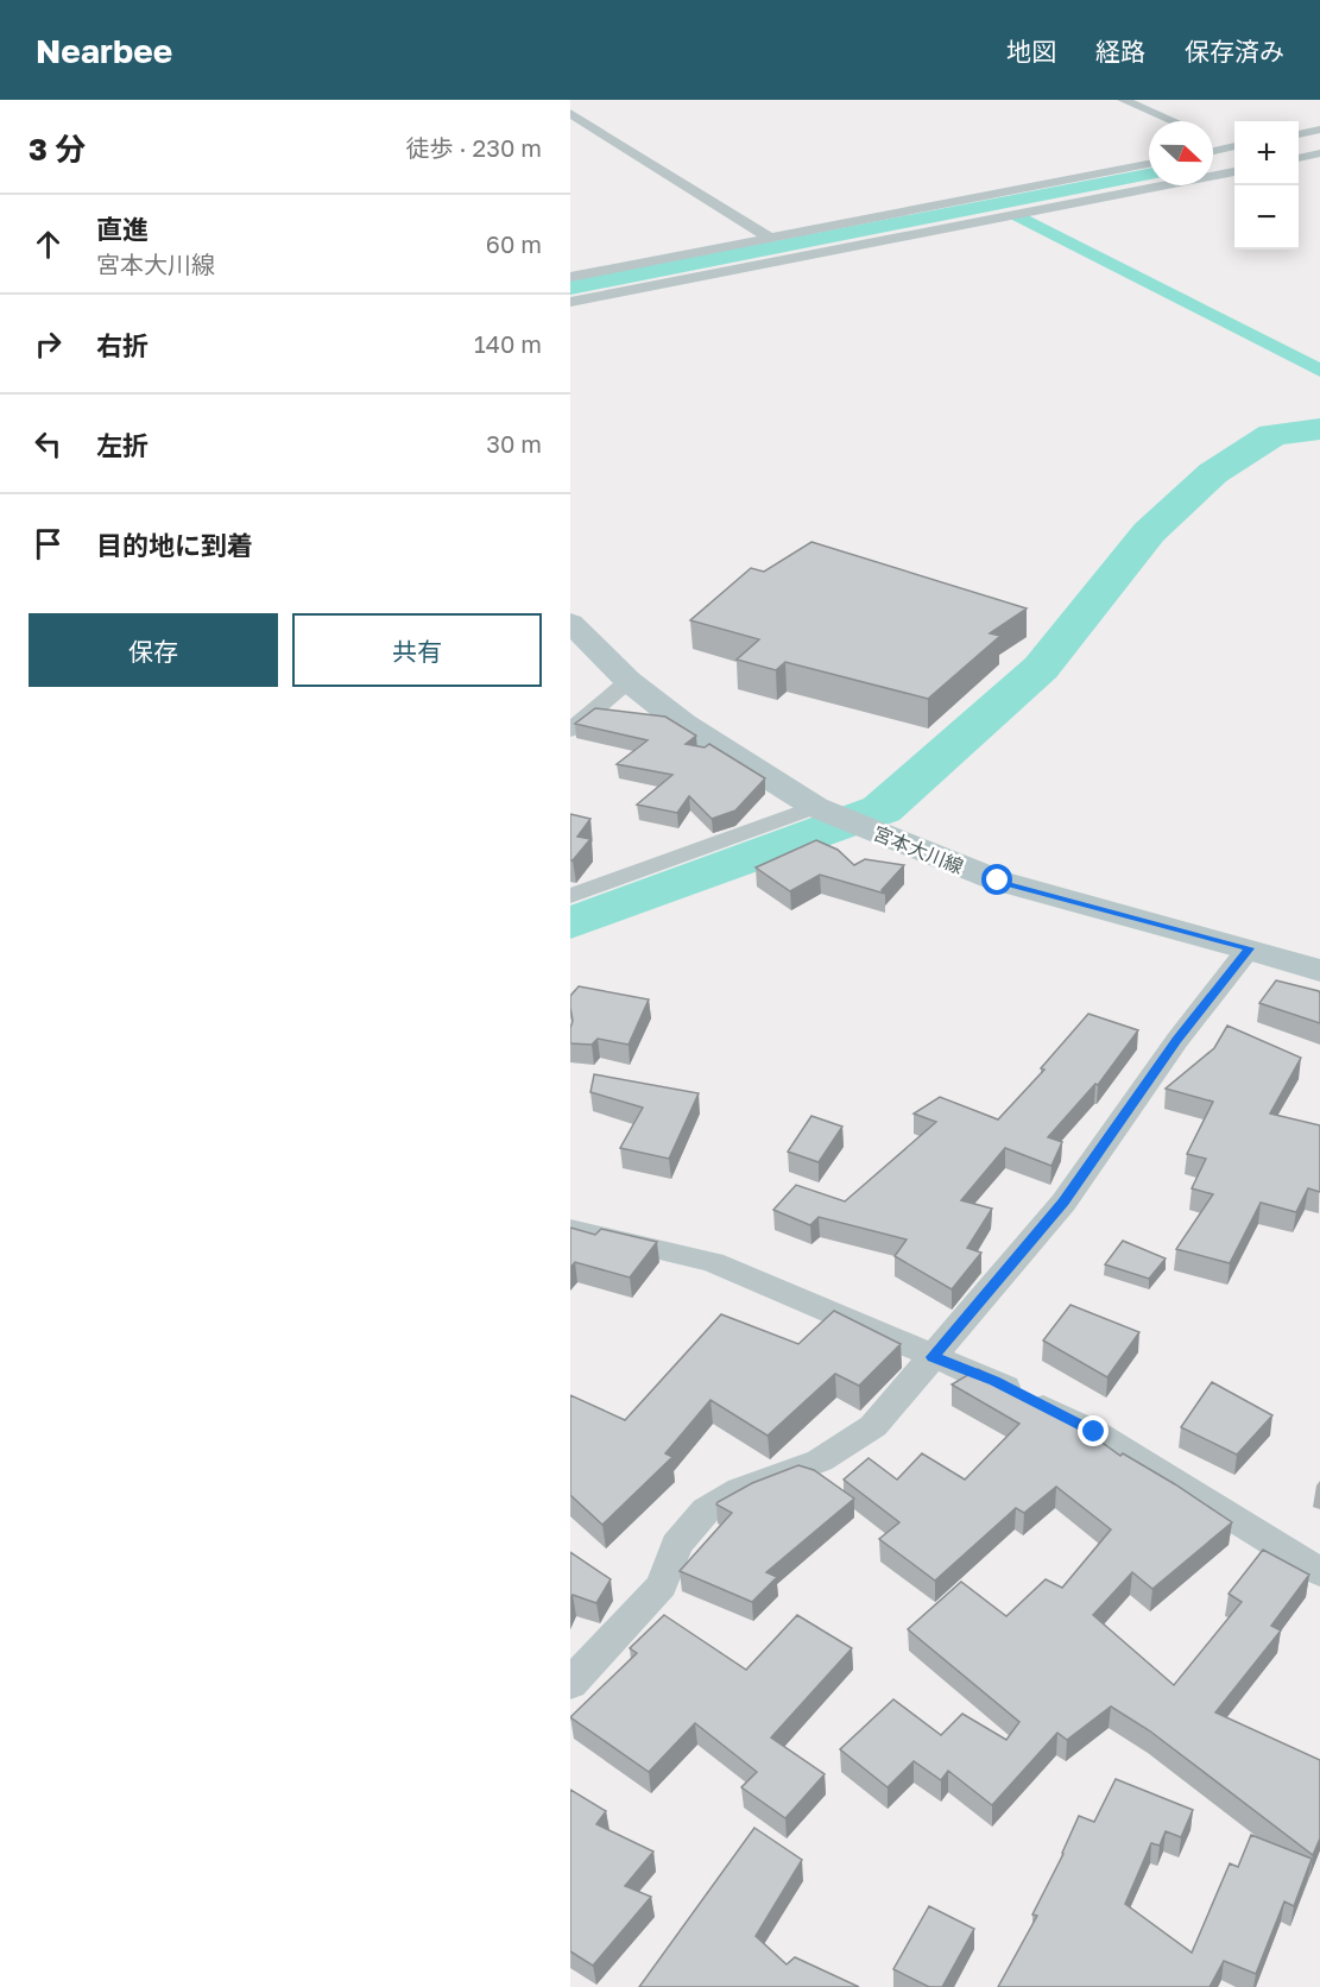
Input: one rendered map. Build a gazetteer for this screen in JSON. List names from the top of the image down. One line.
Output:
{"streets":{"main road":["宮本大川線"]},"north":"right","page":{"header":"Nearbee","nav":["地図","経路","保存済み"],"heading":["3 分","徒歩 · 230 m"],"map_buttons":["+","−"],"list":[["直進","宮本大川線","60 m"],["右折","140 m"],["左折","30 m"],"目的地に到着"],"buttons":["保存","共有"]}}
